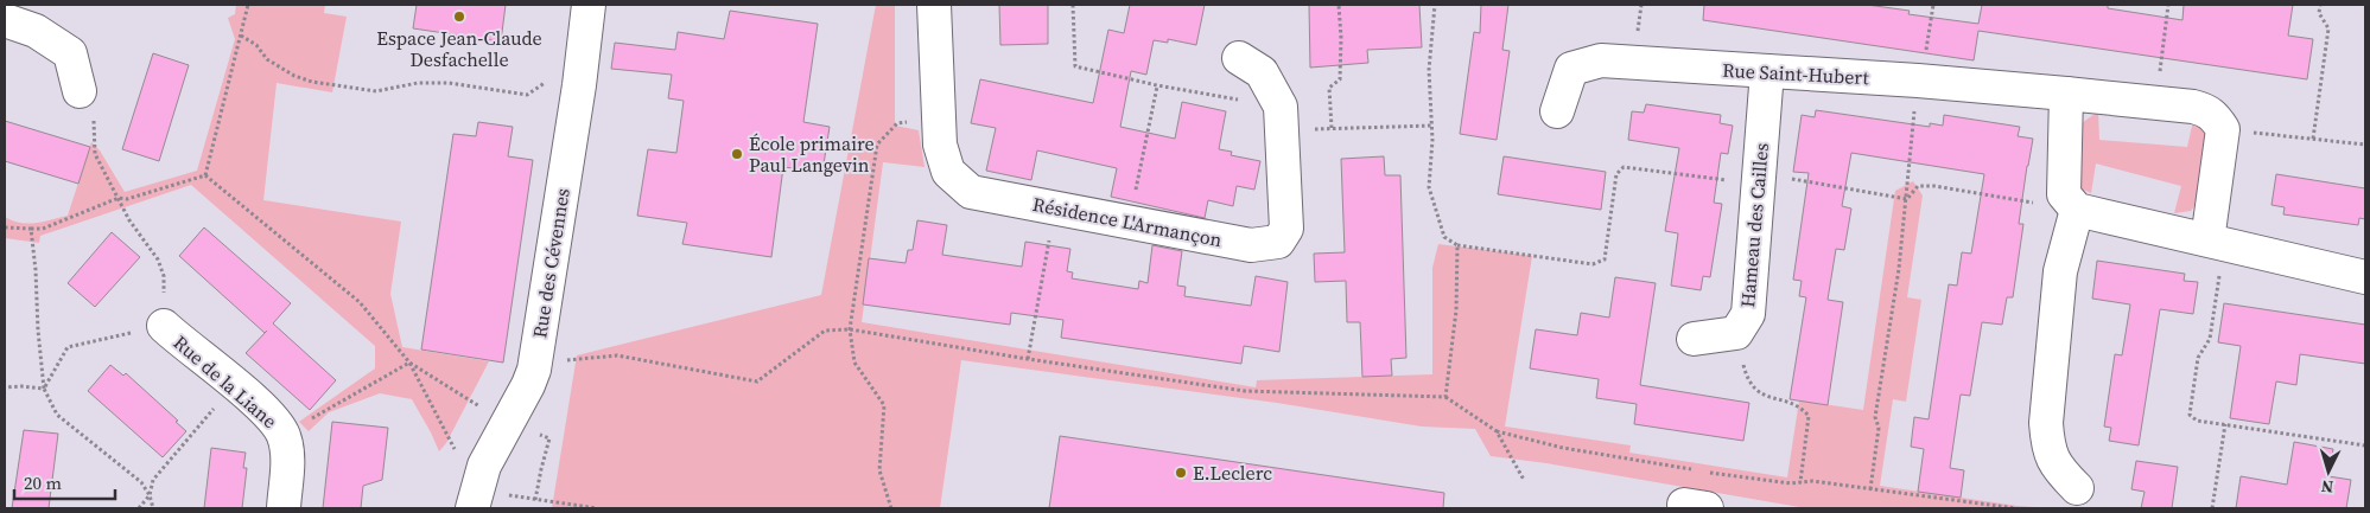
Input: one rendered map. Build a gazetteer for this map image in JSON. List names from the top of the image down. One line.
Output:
{"streets":{"street":["Rue Saint-Hubert","Résidence L'Armançon","Hameau des Cailles","Rue des Cévennes","Rue de la Liane"]},"crossings":[["Rue Saint-Hubert","Hameau des Cailles"]],"places":["Espace Jean-Claude Desfachelle","École primaire Paul Langevin","E.Leclerc"],"scale_bar":"20 m","north":"bottom"}
